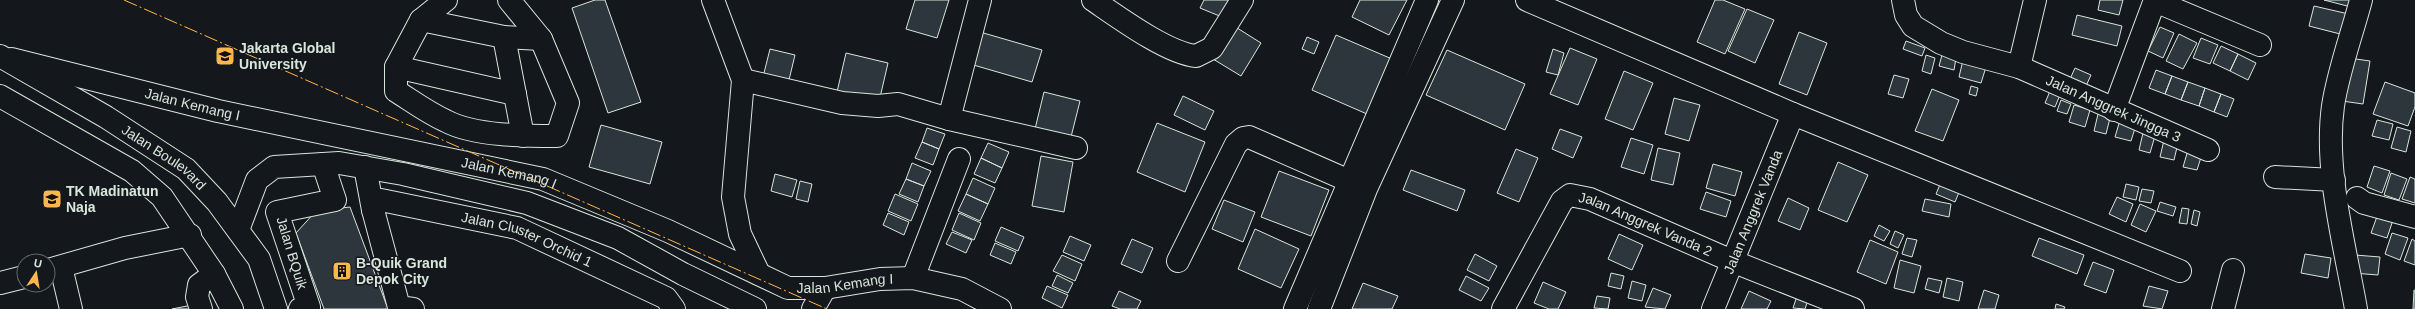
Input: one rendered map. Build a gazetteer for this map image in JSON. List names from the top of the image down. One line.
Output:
{"streets":{"street":["Jalan Kemang I","Jalan Anggrek Jingga 3","Jalan Boulevard","Jalan Anggrek Vanda","Jalan Anggrek Vanda 2","Jalan Cluster Orchid 1","Jalan BQuik"]},"crossings":[["Jalan Kemang I","Jalan Boulevard"],["Jalan Kemang I","Jalan BQuik"],["Jalan Anggrek Vanda","Jalan Anggrek Vanda 2"]],"places":{"school or university":["Jakarta Global University","TK Madinatun Naja"],"building":["B-Quik Grand Depok City"]},"north":"top"}
